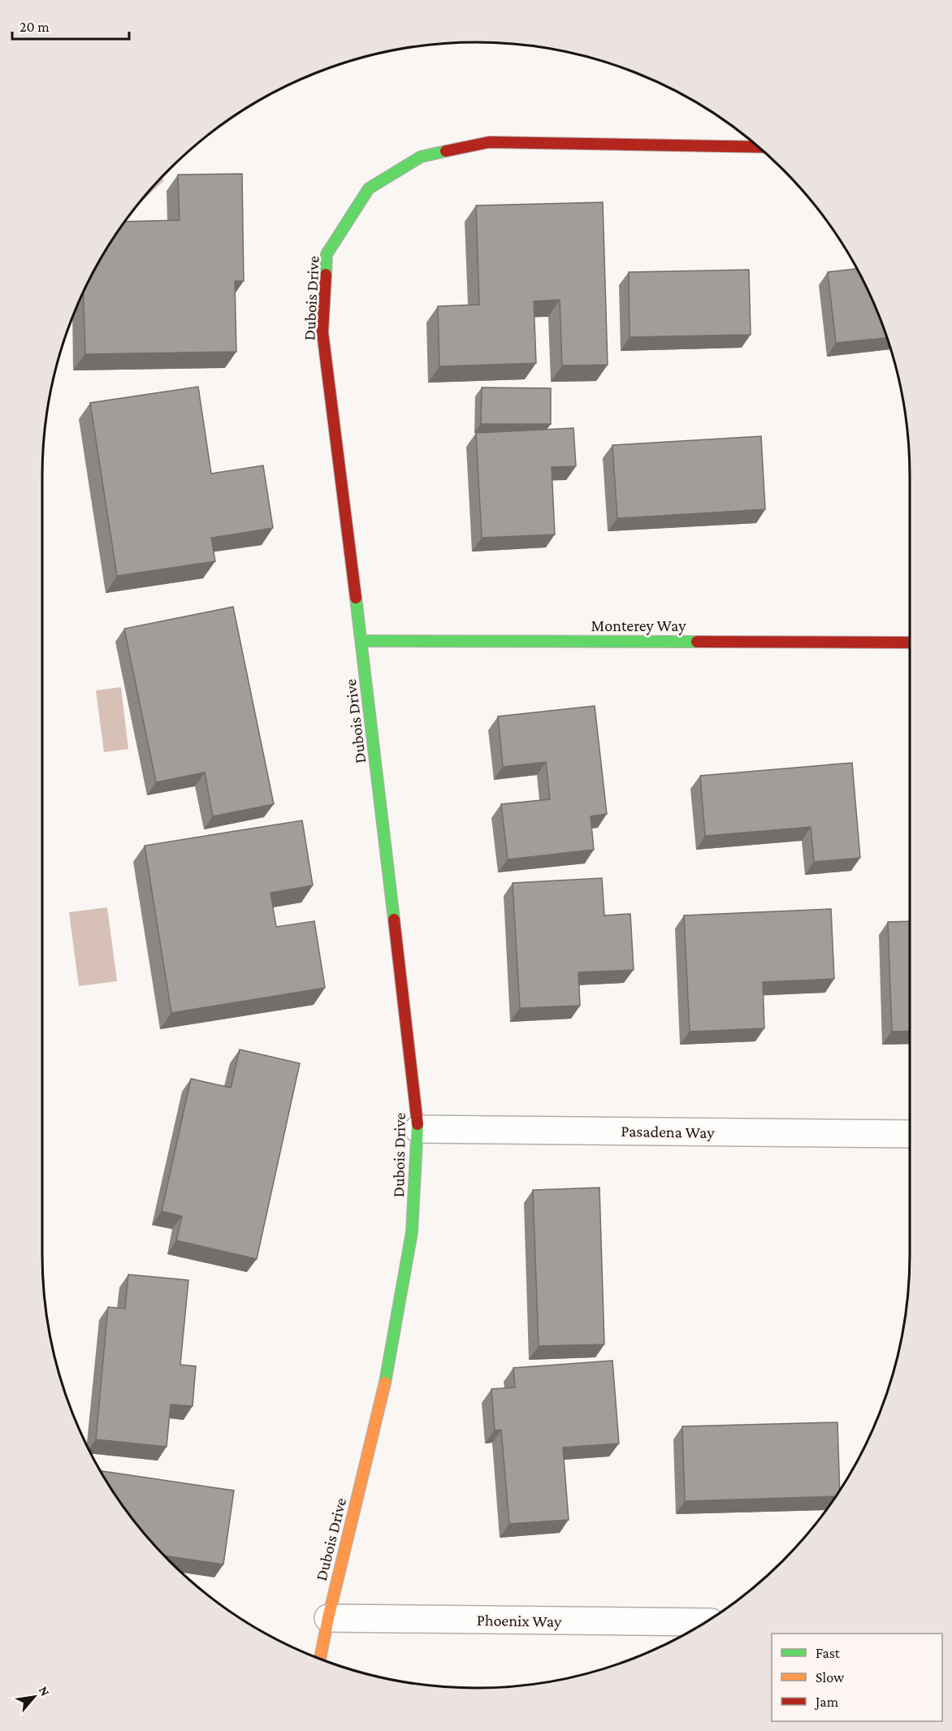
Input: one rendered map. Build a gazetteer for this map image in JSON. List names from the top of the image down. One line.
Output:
{"streets":{"street":["Dubois Drive","Monterey Way","Pasadena Way","Phoenix Way"]},"crossings":[["Dubois Drive","Monterey Way"],["Dubois Drive","Pasadena Way"],["Dubois Drive","Phoenix Way"]],"legend":["Fast","Slow","Jam"],"scale_bar":"20 m","north":"top right"}
